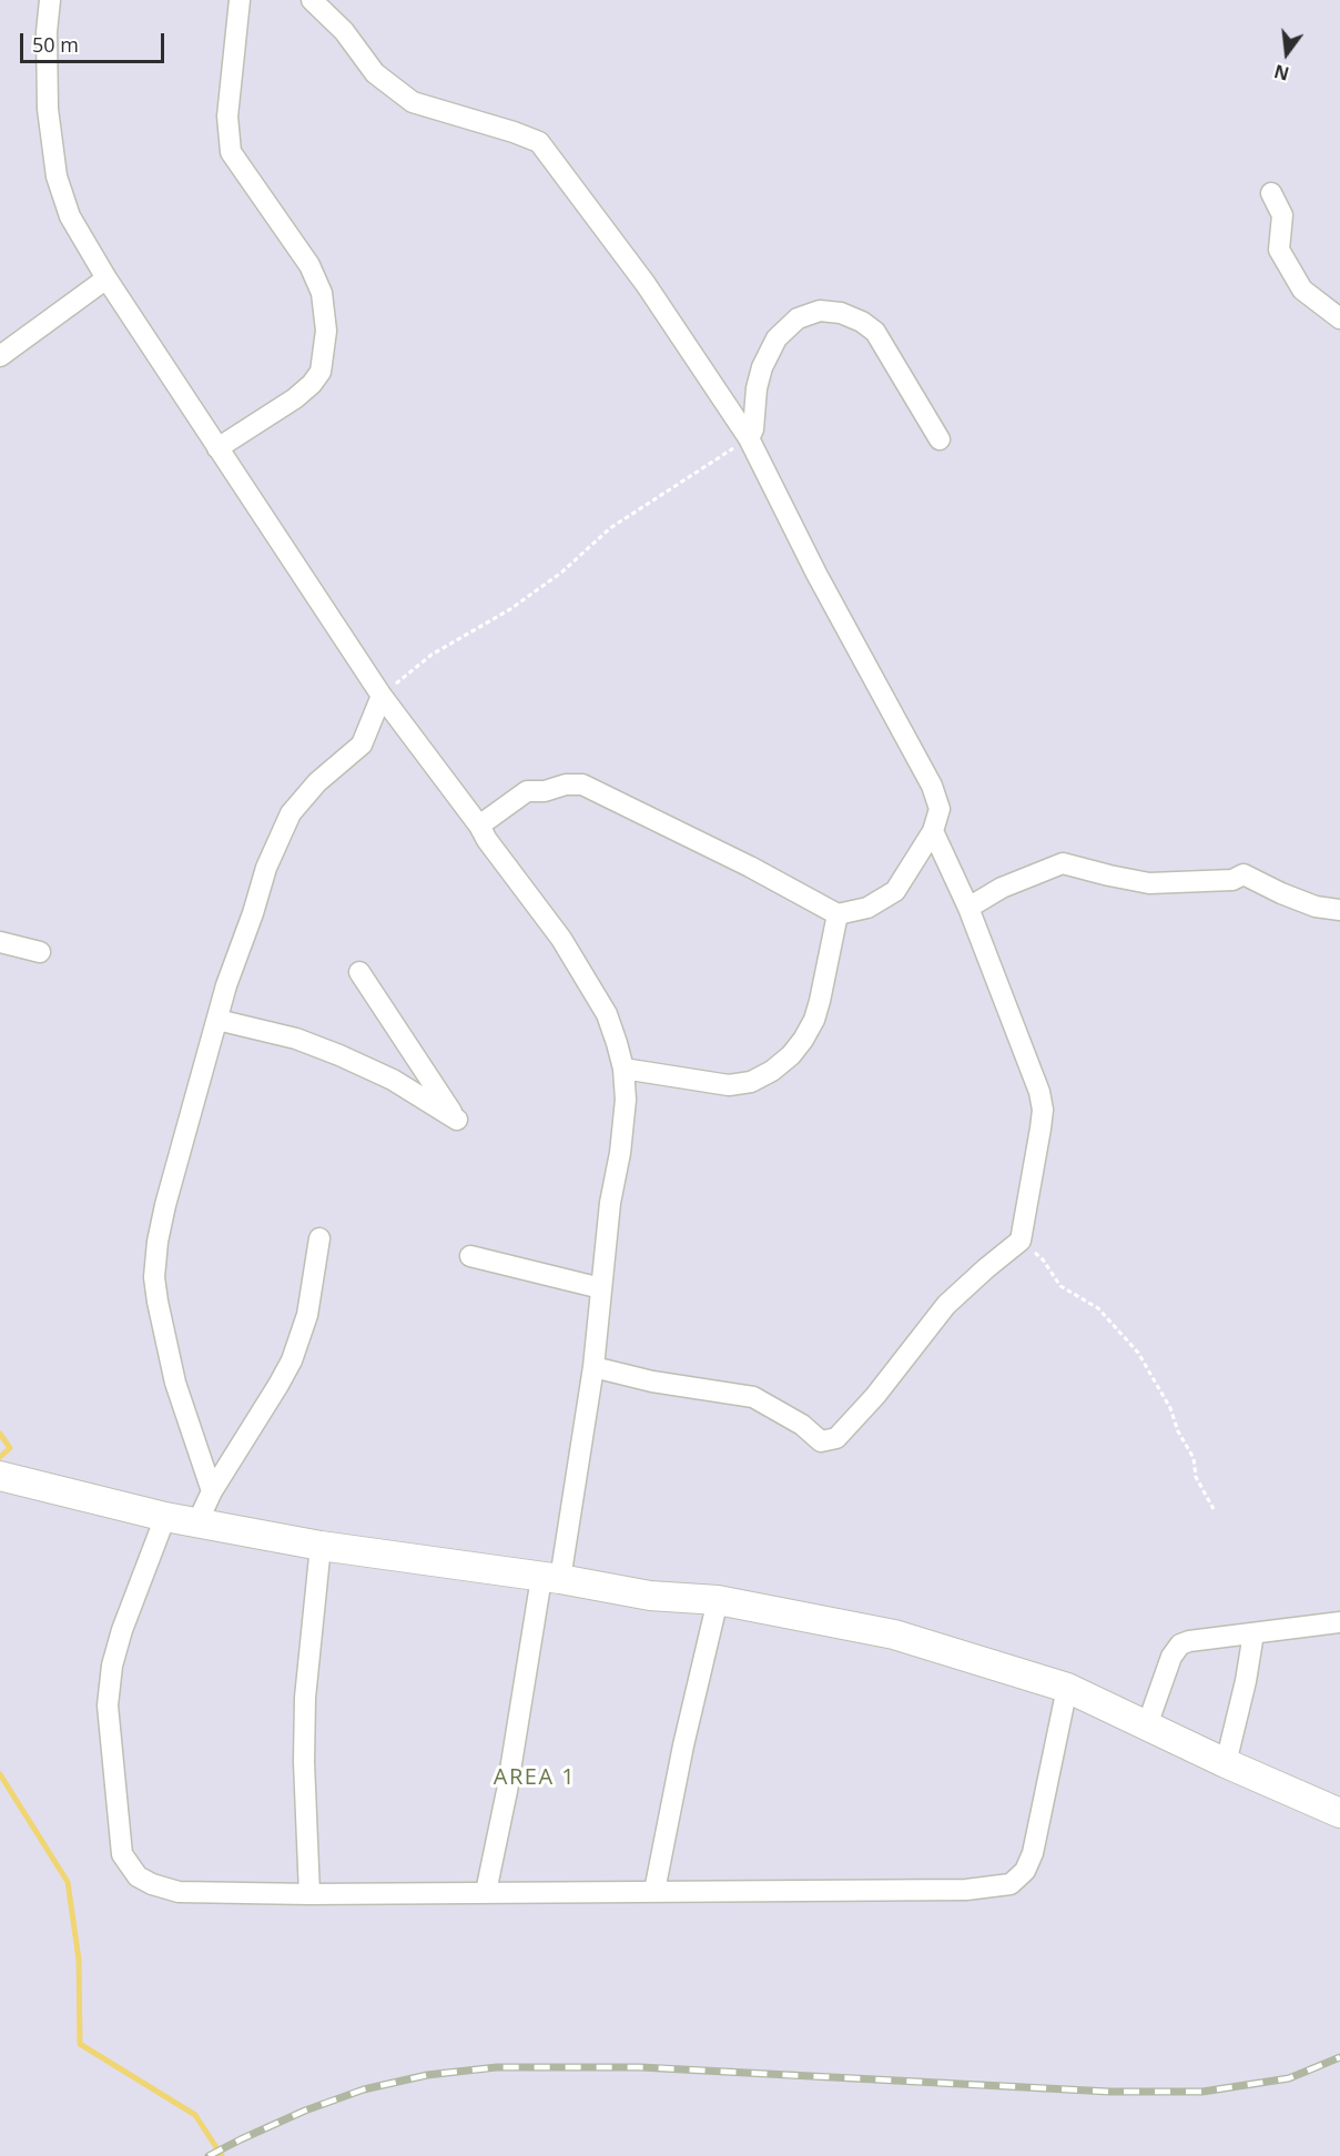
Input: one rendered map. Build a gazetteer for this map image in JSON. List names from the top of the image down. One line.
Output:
{"districts":["AREA 1"],"scale_bar":"50 m","north":"bottom"}
